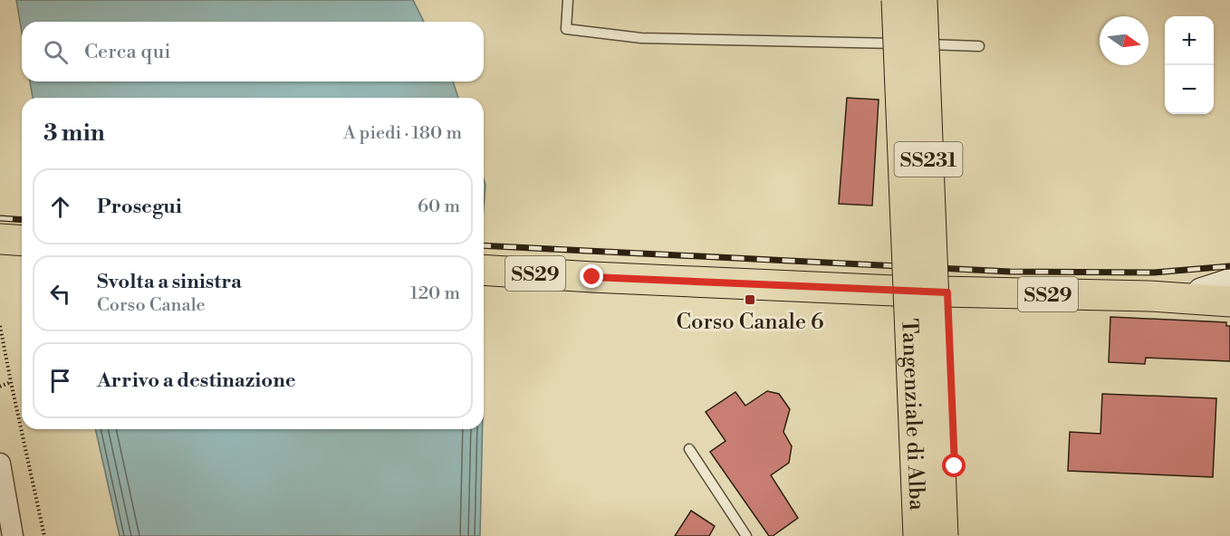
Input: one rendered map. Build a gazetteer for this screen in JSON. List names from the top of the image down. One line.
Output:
{"streets":{"main road":["SS231","SS29","Tangenziale di Alba"]},"places":{"transit":["Corso Canale 6"]},"north":"right","page":{"map_buttons":["+","−"],"search":"Cerca qui","heading":["3 min","A piedi · 180 m"],"list":[["Prosegui","60 m"],["Svolta a sinistra","Corso Canale","120 m"],"Arrivo a destinazione"]}}
